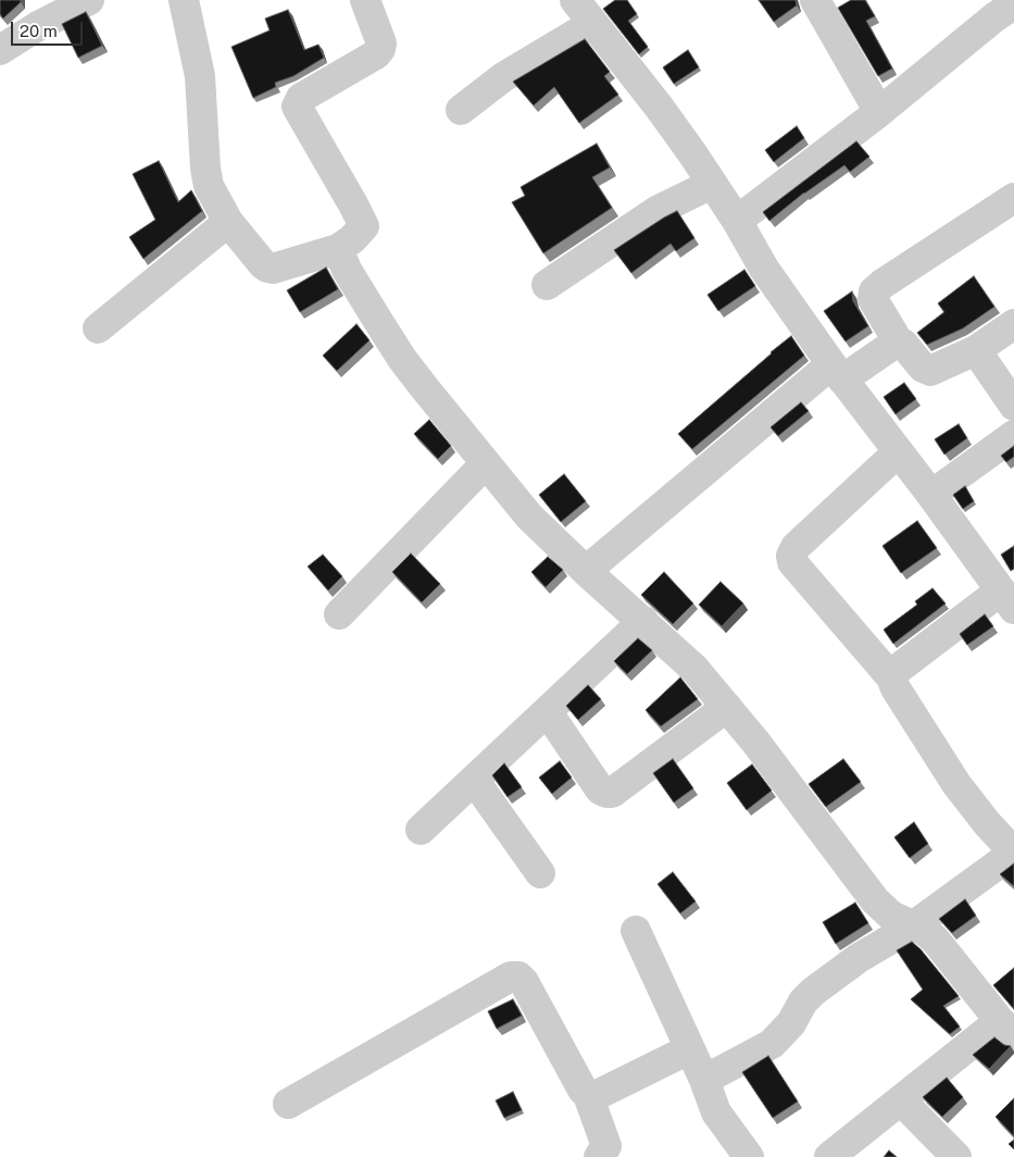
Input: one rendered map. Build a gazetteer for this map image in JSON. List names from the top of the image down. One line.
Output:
{"scale_bar":"20 m"}
